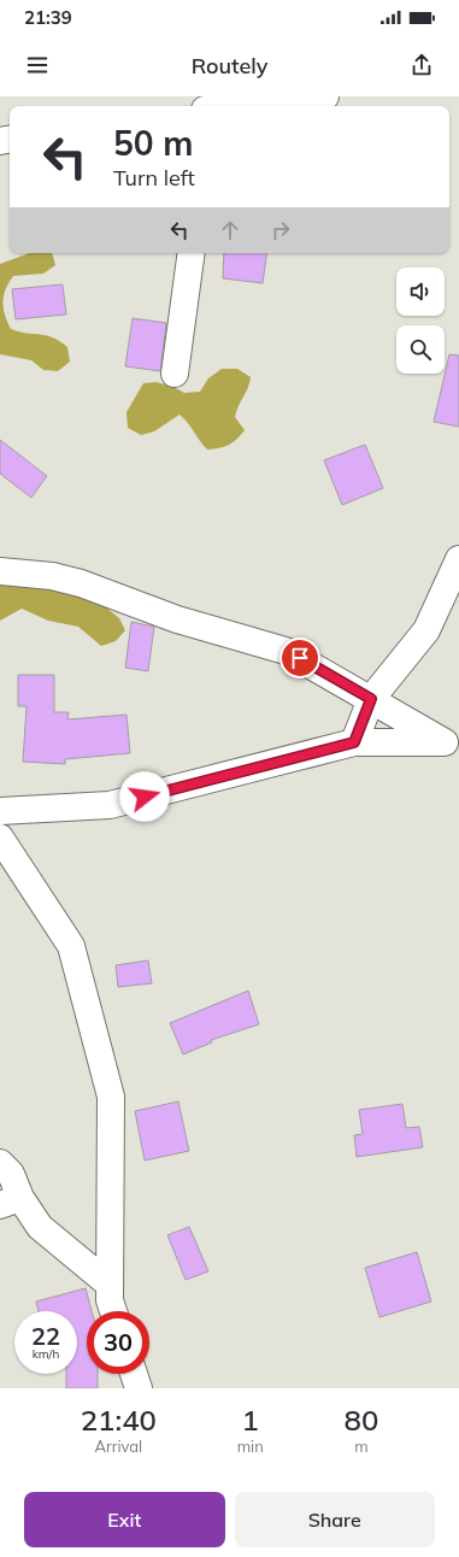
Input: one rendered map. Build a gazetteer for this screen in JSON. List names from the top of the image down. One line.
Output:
{"page":{"status":"21:39","header":"Routely","turn":["50 m","Turn left"],"speed":"22 km/h","limit":"30","eta":["21:40","Arrival","1","min","80","m"],"buttons":["Exit","Share"]}}
